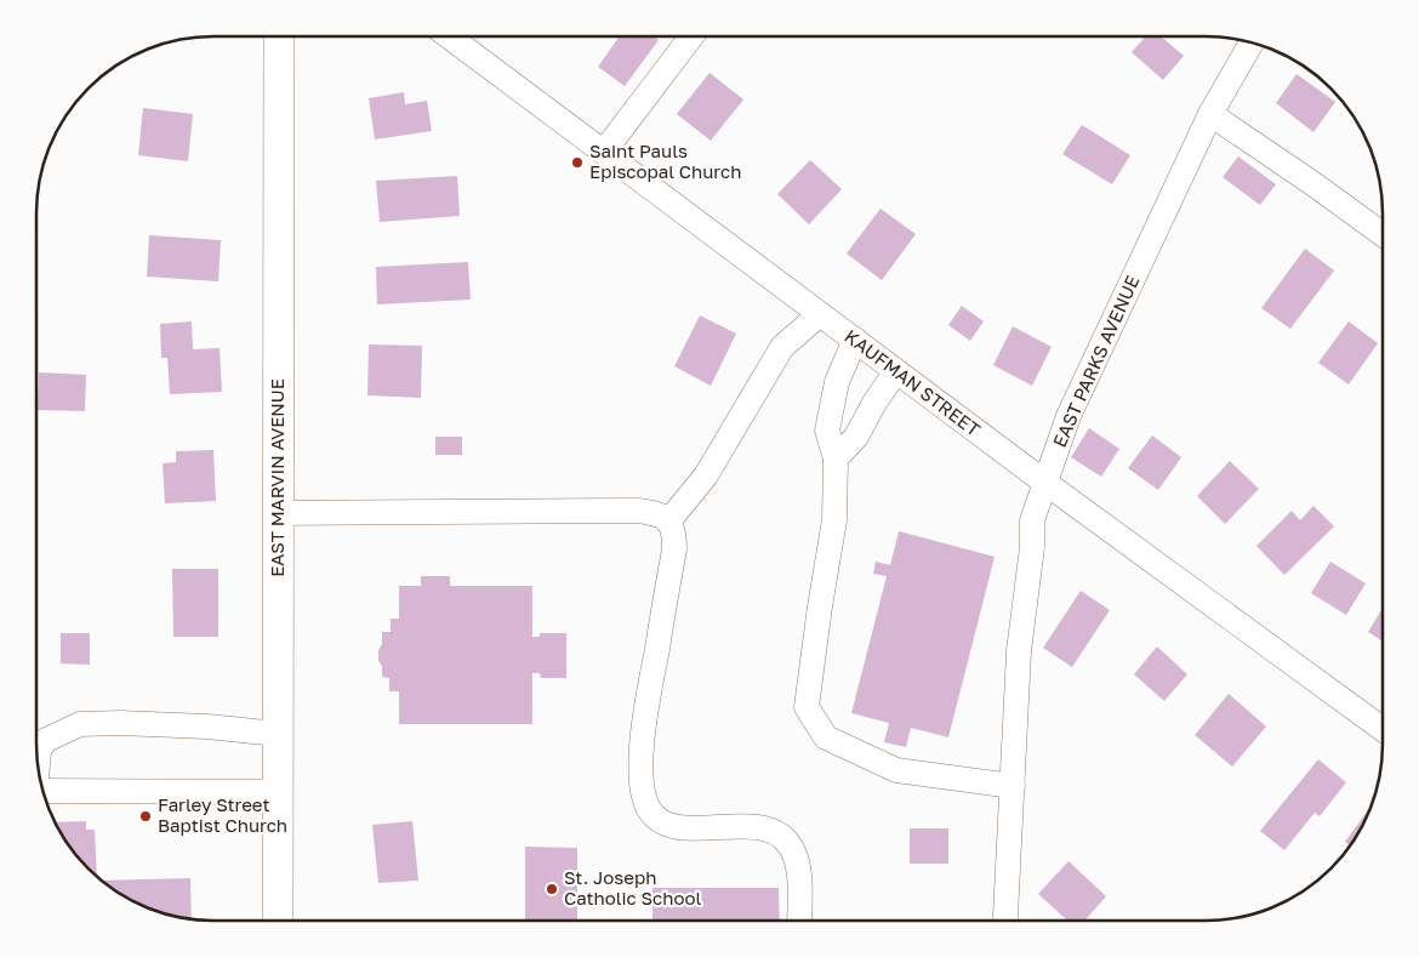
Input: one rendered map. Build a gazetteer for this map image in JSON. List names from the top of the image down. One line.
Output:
{"streets":{"main road":["EAST MARVIN AVENUE"],"street":["EAST PARKS AVENUE","KAUFMAN STREET"]},"crossings":[["EAST PARKS AVENUE","KAUFMAN STREET"]],"places":["Saint Pauls Episcopal Church","Farley Street Baptist Church","St. Joseph Catholic School"]}
